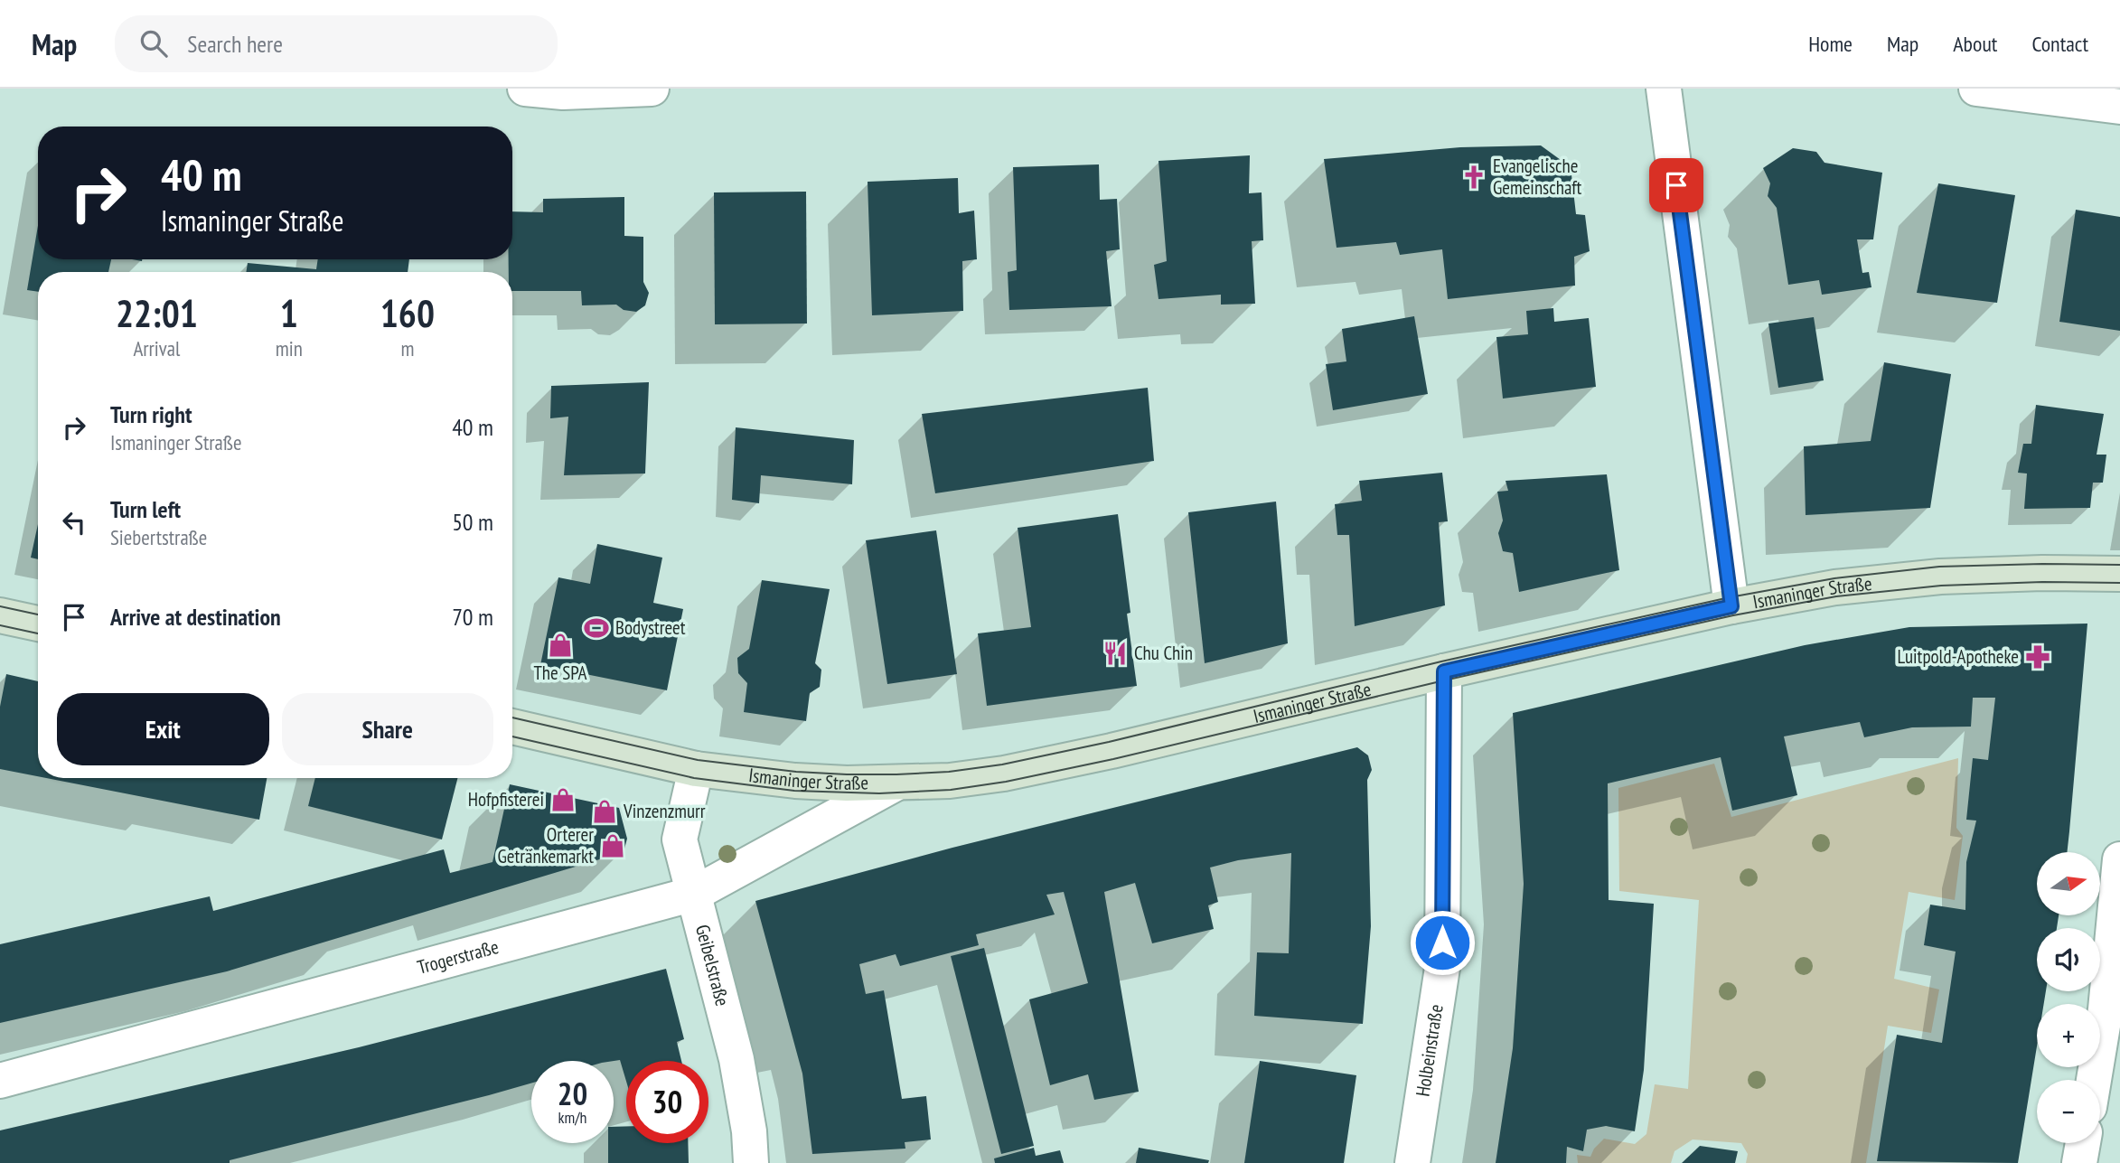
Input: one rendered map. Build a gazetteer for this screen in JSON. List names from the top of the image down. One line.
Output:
{"streets":{"street":["Ismaninger Straße","Trogerstraße","Geibelstraße","Holbeinstraße"]},"crossings":[["Ismaninger Straße","Trogerstraße"],["Ismaninger Straße","Geibelstraße"],["Ismaninger Straße","Holbeinstraße"],["Trogerstraße","Geibelstraße"]],"places":{"church":["Evangelische Gemeinschaft"],"sports":["Bodystreet"],"shop":["The SPA","Hofpfisterei","Vinzenzmurr","Orterer Getränkemarkt"],"restaurant":["Chu Chin"],"pharmacy":["Luitpold-Apotheke"]},"north":"right","page":{"header":"Map","search":"Search here","nav":["Home","Map","About","Contact"],"turn":["40 m","Ismaninger Straße"],"eta":["22:01","Arrival","1","min","160","m"],"list":[{"name":"Turn right","note":"Ismaninger Straße","value":"40 m"},{"name":"Turn left","note":"Siebertstraße","value":"50 m"},{"name":"Arrive at destination","value":"70 m"}],"buttons":["Exit","Share"],"map_buttons":["+","−"],"speed":"20 km/h","limit":"30"}}
